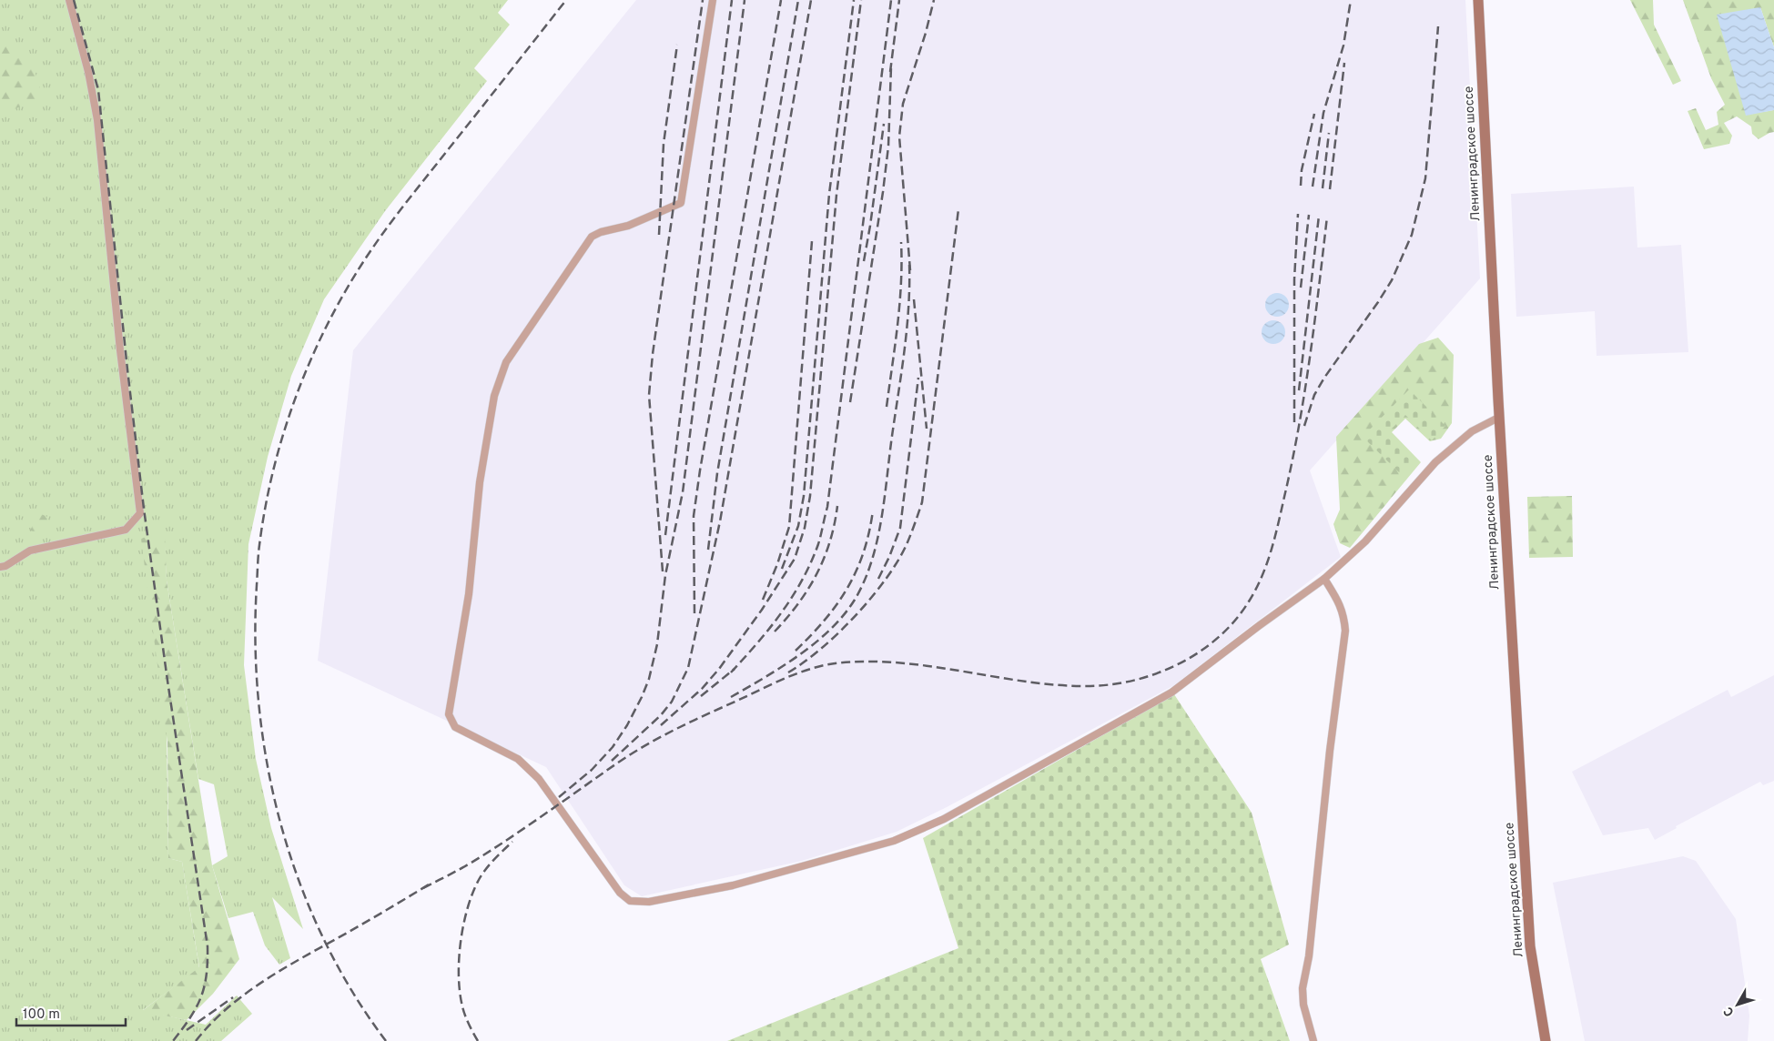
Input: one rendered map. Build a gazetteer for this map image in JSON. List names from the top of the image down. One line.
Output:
{"streets":{"main road":["Ленинградское шоссе"]},"scale_bar":"100 m","north":"bottom left"}
